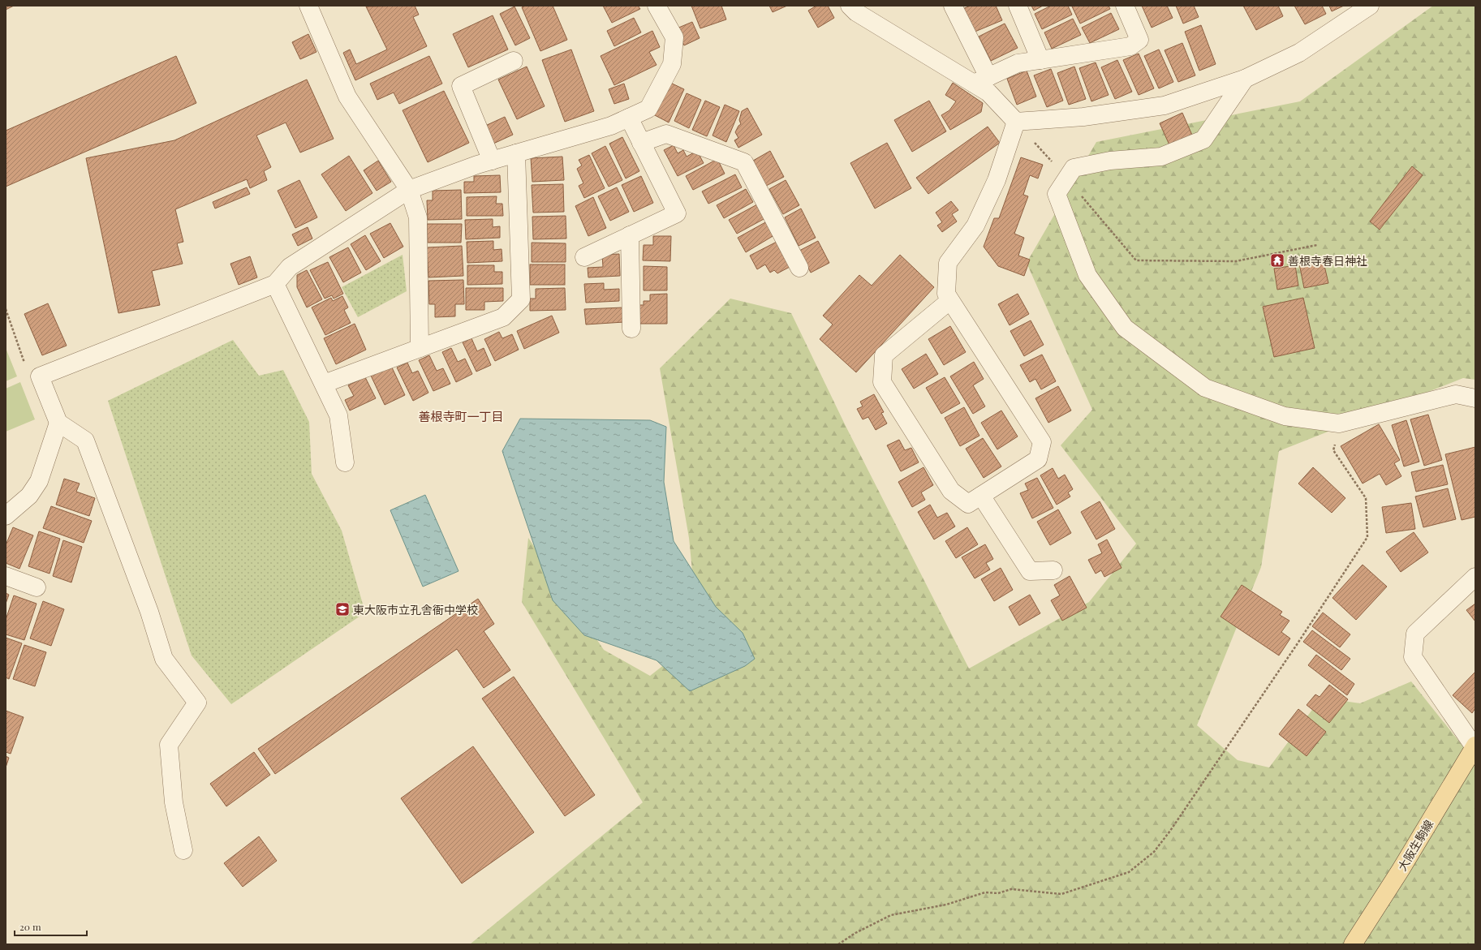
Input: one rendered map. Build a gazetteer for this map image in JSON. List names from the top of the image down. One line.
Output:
{"streets":{"main road":["大阪生駒線"]},"districts":["善根寺町一丁目"],"places":{"temple":["善根寺春日神社"],"school or university":["東大阪市立孔舎衙中学校"]},"scale_bar":"20 m"}
